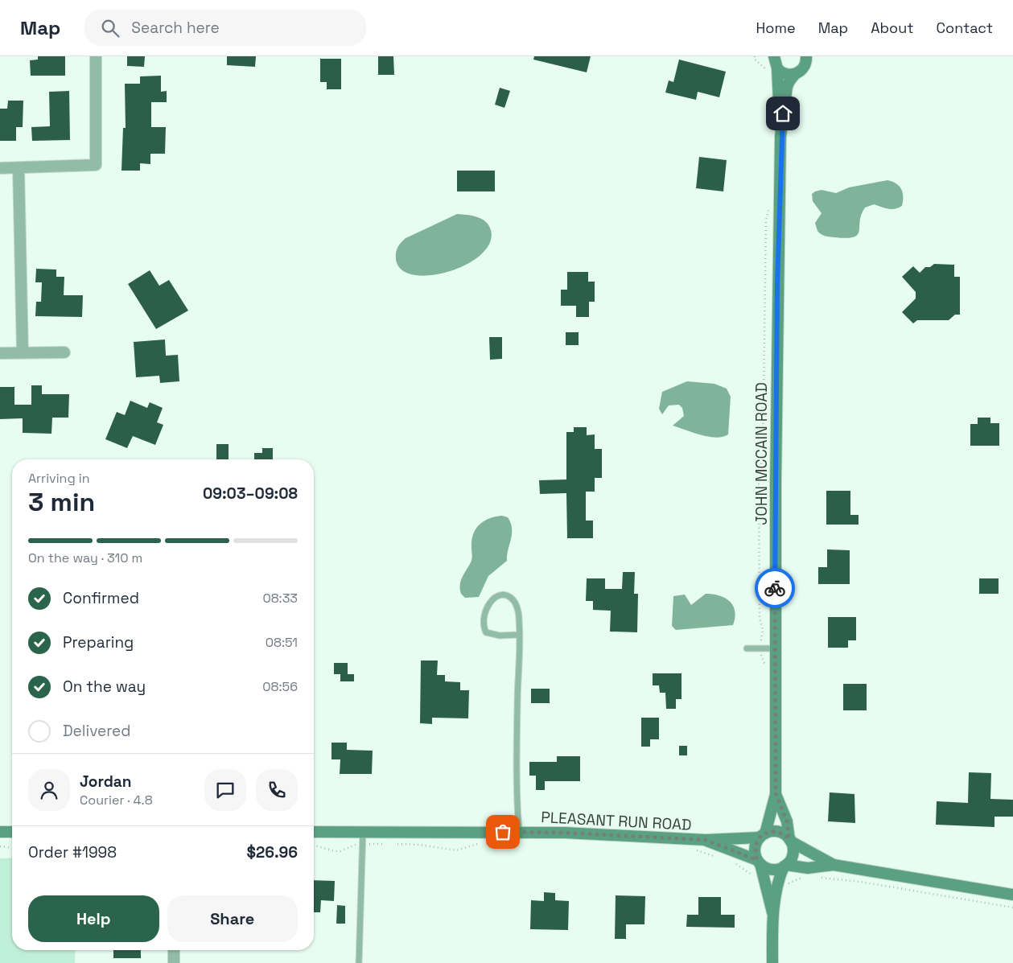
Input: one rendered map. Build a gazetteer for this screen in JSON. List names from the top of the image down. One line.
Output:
{"streets":{"main road":["JOHN MCCAIN ROAD","PLEASANT RUN ROAD"]},"crossings":[["JOHN MCCAIN ROAD","PLEASANT RUN ROAD"]],"page":{"header":"Map","search":"Search here","nav":["Home","Map","About","Contact"],"heading":["3 min","Arriving in","09:03–09:08"],"panel":["Jordan","Courier · 4.8","Order #1998","$26.96"],"bar":"On the way · 310 m","list":[["Confirmed","08:33"],["Preparing","08:51"],["On the way","08:56"],"Delivered"],"buttons":["Help","Share"]}}
